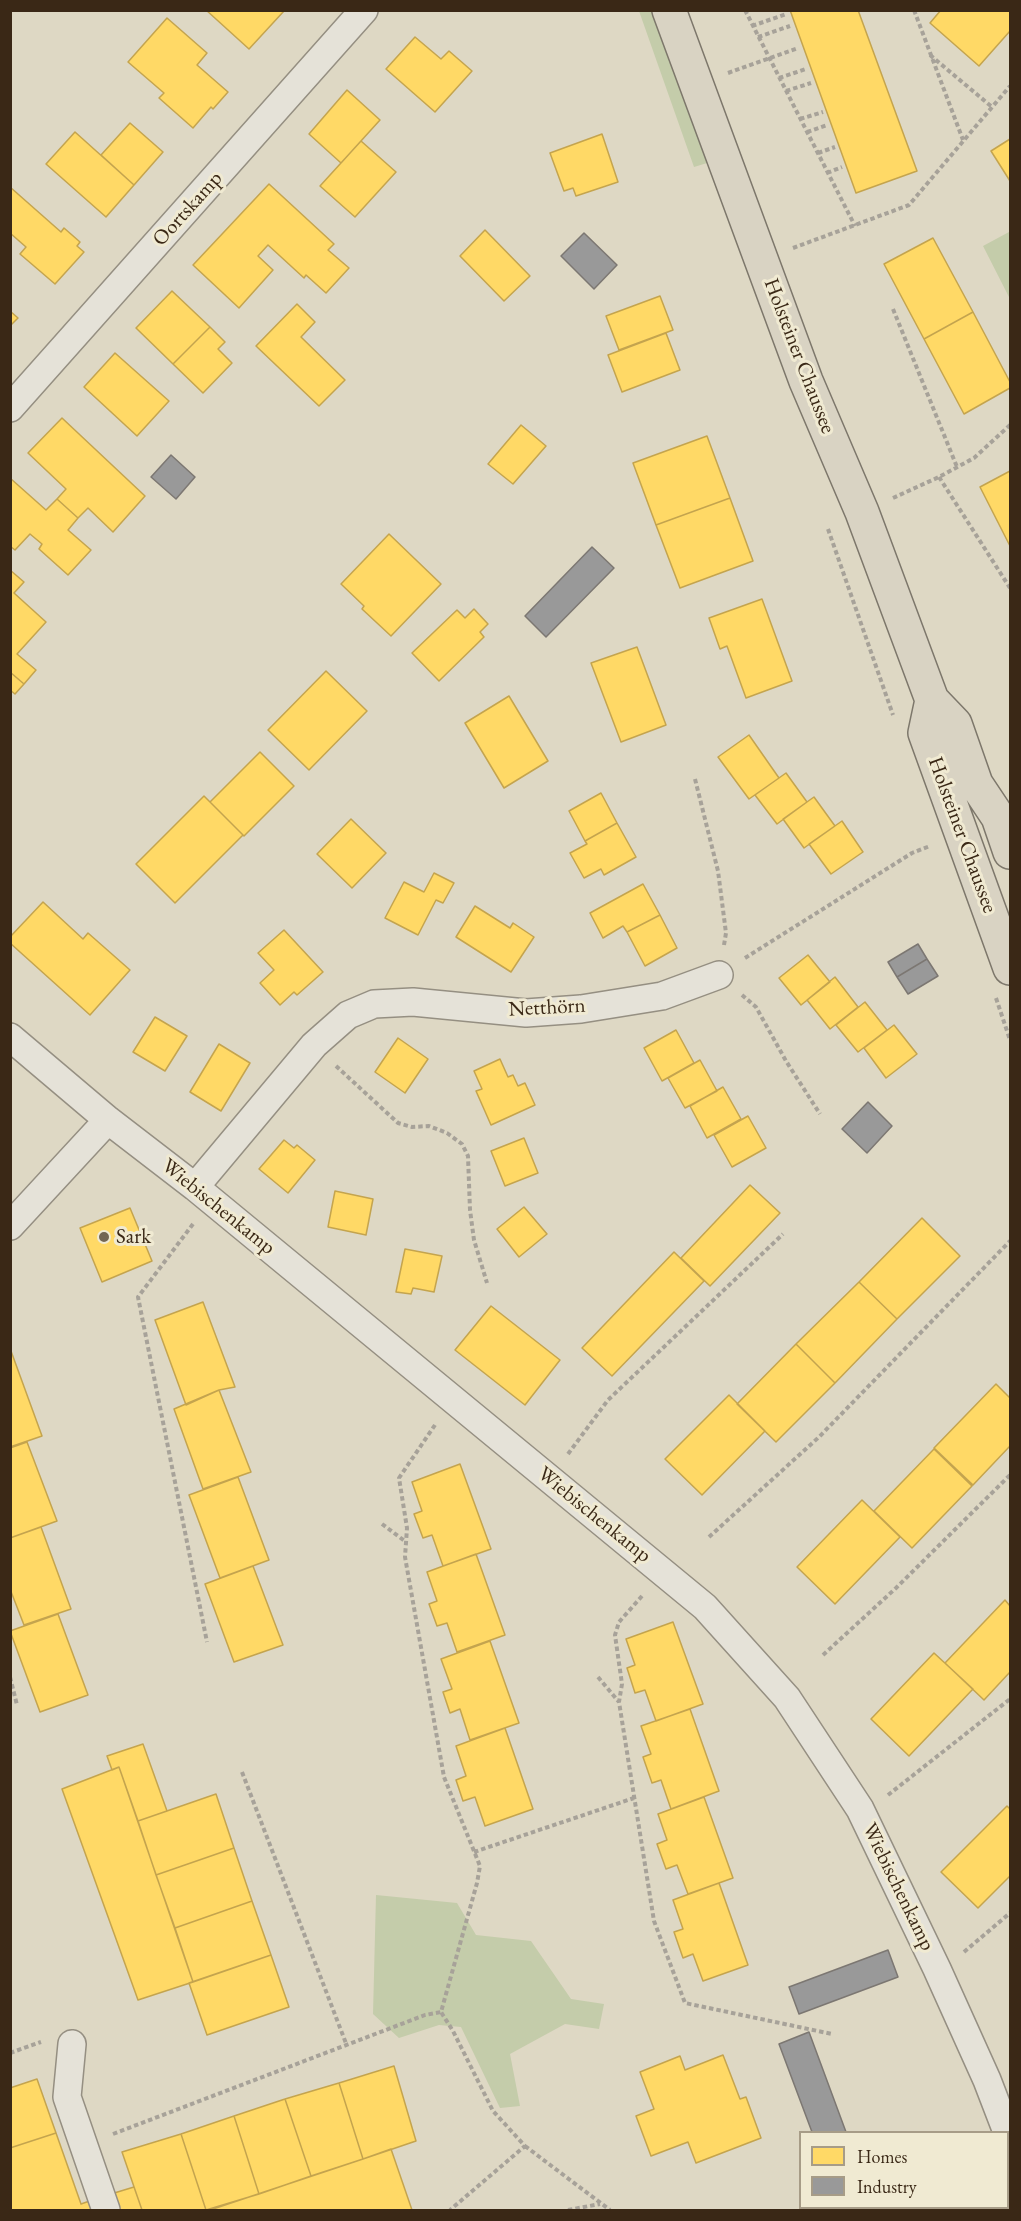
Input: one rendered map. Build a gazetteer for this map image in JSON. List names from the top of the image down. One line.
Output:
{"streets":{"main road":["Holsteiner Chaussee"],"street":["Oortskamp","Netthörn","Wiebischenkamp"]},"crossings":[["Netthörn","Wiebischenkamp"]],"places":["Sark"],"legend":["Homes","Industry"]}
